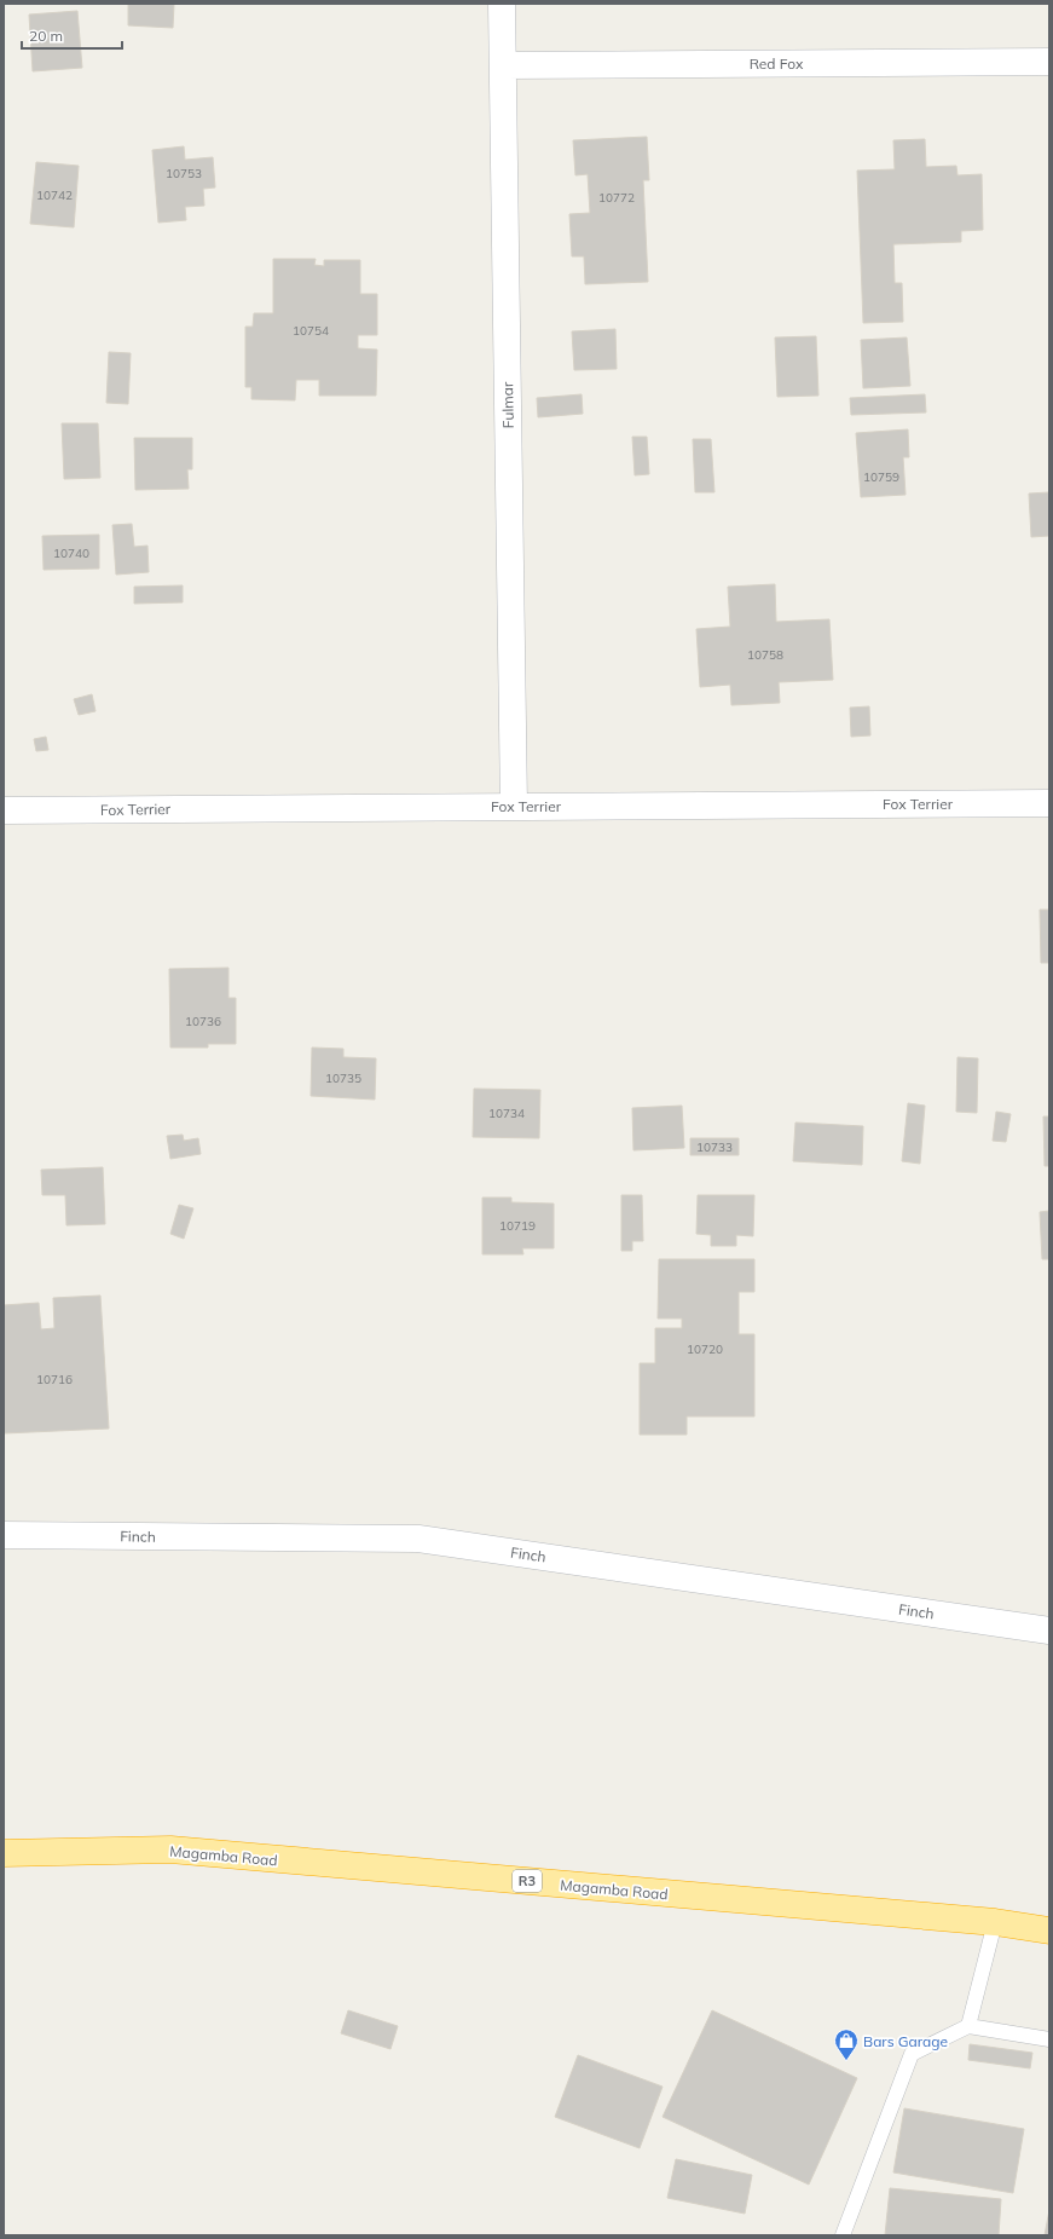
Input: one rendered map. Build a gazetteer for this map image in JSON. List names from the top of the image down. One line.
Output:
{"streets":{"highway":["Magamba Road","R3"],"street":["Red Fox","Fulmar","Fox Terrier","Finch"]},"crossings":[["Red Fox","Fulmar"],["Fulmar","Fox Terrier"]],"places":{"shop":["Bars Garage"]},"house_numbers":["10753","10742","10772","10754","10759","10740","10758","10736","10735","10734","10733","10719","10720","10716"],"scale_bar":"20 m"}
